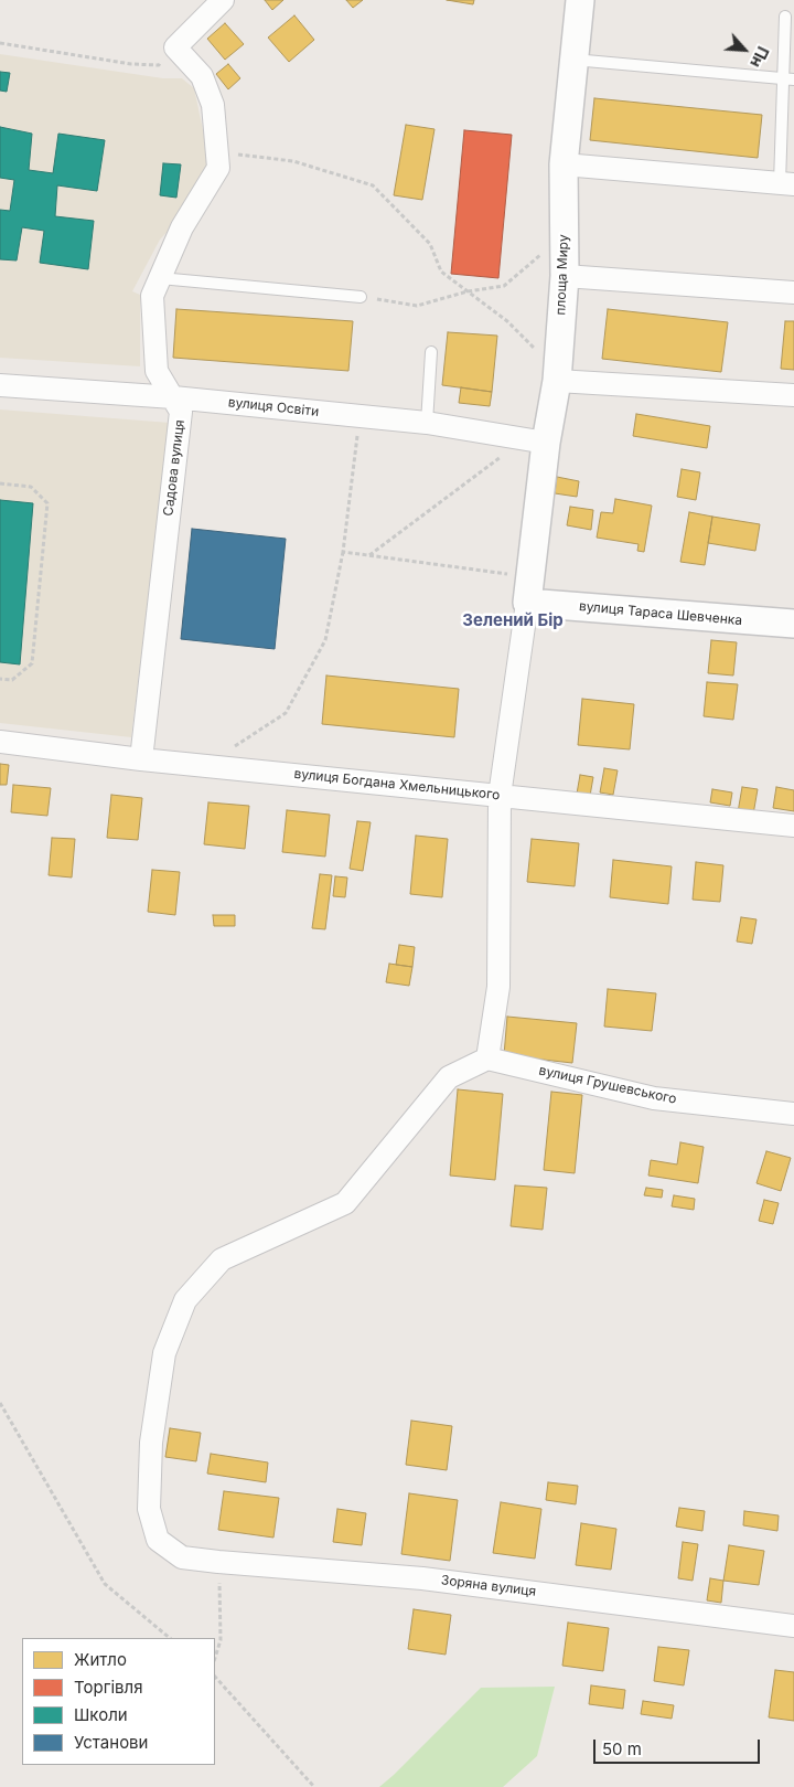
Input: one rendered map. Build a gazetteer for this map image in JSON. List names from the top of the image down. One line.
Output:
{"streets":{"street":["площа Миру","вулиця Освіти","Садова вулиця","вулиця Тараса Шевченка","вулиця Богдана Хмельницького","вулиця Грушевського","Зоряна вулиця"]},"crossings":[["площа Миру","вулиця Освіти"],["площа Миру","вулиця Тараса Шевченка"],["вулиця Освіти","Садова вулиця"],["Садова вулиця","вулиця Богдана Хмельницького"],["вулиця Грушевського","Зоряна вулиця"]],"districts":["Зелений Бір"],"legend":["Житло","Торгівля","Школи","Установи"],"scale_bar":"50 m","north":"bottom right"}
